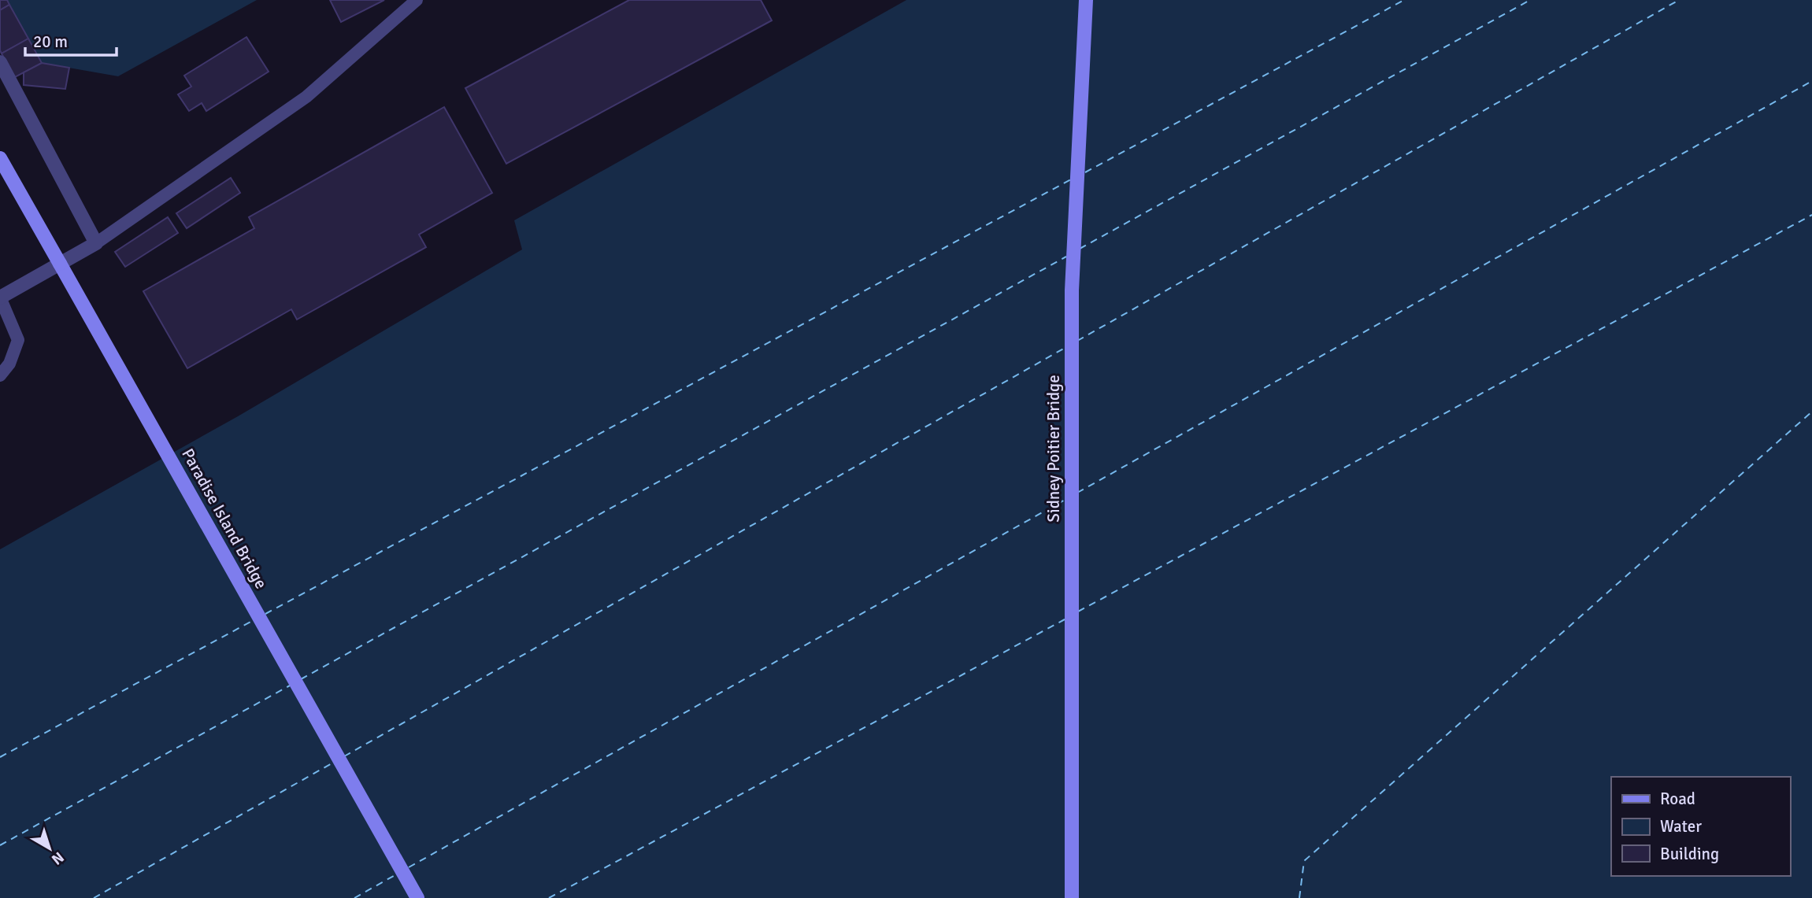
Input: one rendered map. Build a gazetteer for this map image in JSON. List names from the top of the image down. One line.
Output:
{"streets":{"main road":["Sidney Poitier Bridge","Paradise Island Bridge"]},"legend":["Road","Water","Building"],"scale_bar":"20 m","north":"bottom right"}
